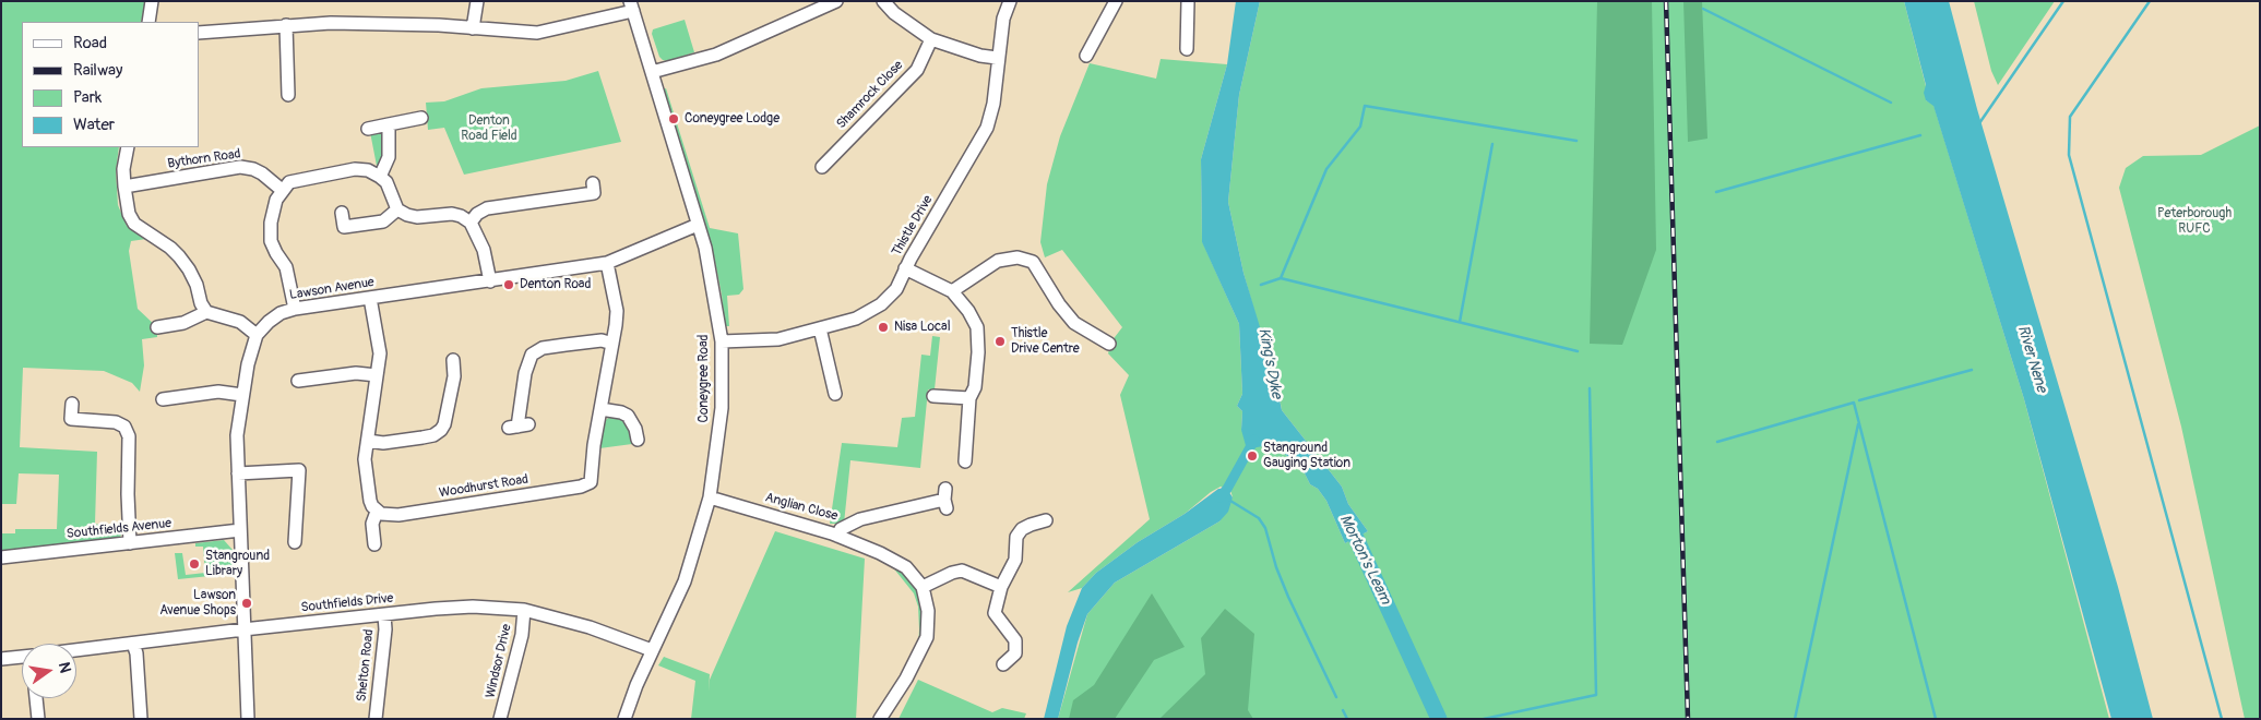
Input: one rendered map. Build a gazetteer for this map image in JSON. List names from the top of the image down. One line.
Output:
{"streets":{"street":["Shamrock Close","Bythorn Road","Thistle Drive","Lawson Avenue","Coneygree Road","Woodhurst Road","Anglian Close","Southfields Avenue","Southfields Drive","Windsor Drive","Shelton Road"]},"crossings":[["Thistle Drive","Coneygree Road"],["Lawson Avenue","Coneygree Road"],["Lawson Avenue","Woodhurst Road"],["Coneygree Road","Anglian Close"],["Coneygree Road","Southfields Drive"],["Southfields Drive","Windsor Drive"],["Southfields Drive","Shelton Road"]],"water":["River Nene","King's Dyke","Morton's Leam"],"parks":["Denton Road Field","Peterborough RUFC"],"places":["Coneygree Lodge","Denton Road","Nisa Local","Thistle Drive Centre","Stanground Gauging Station","Stanground Library","Lawson Avenue Shops"],"legend":["Road","Railway","Park","Water"],"north":"right"}
